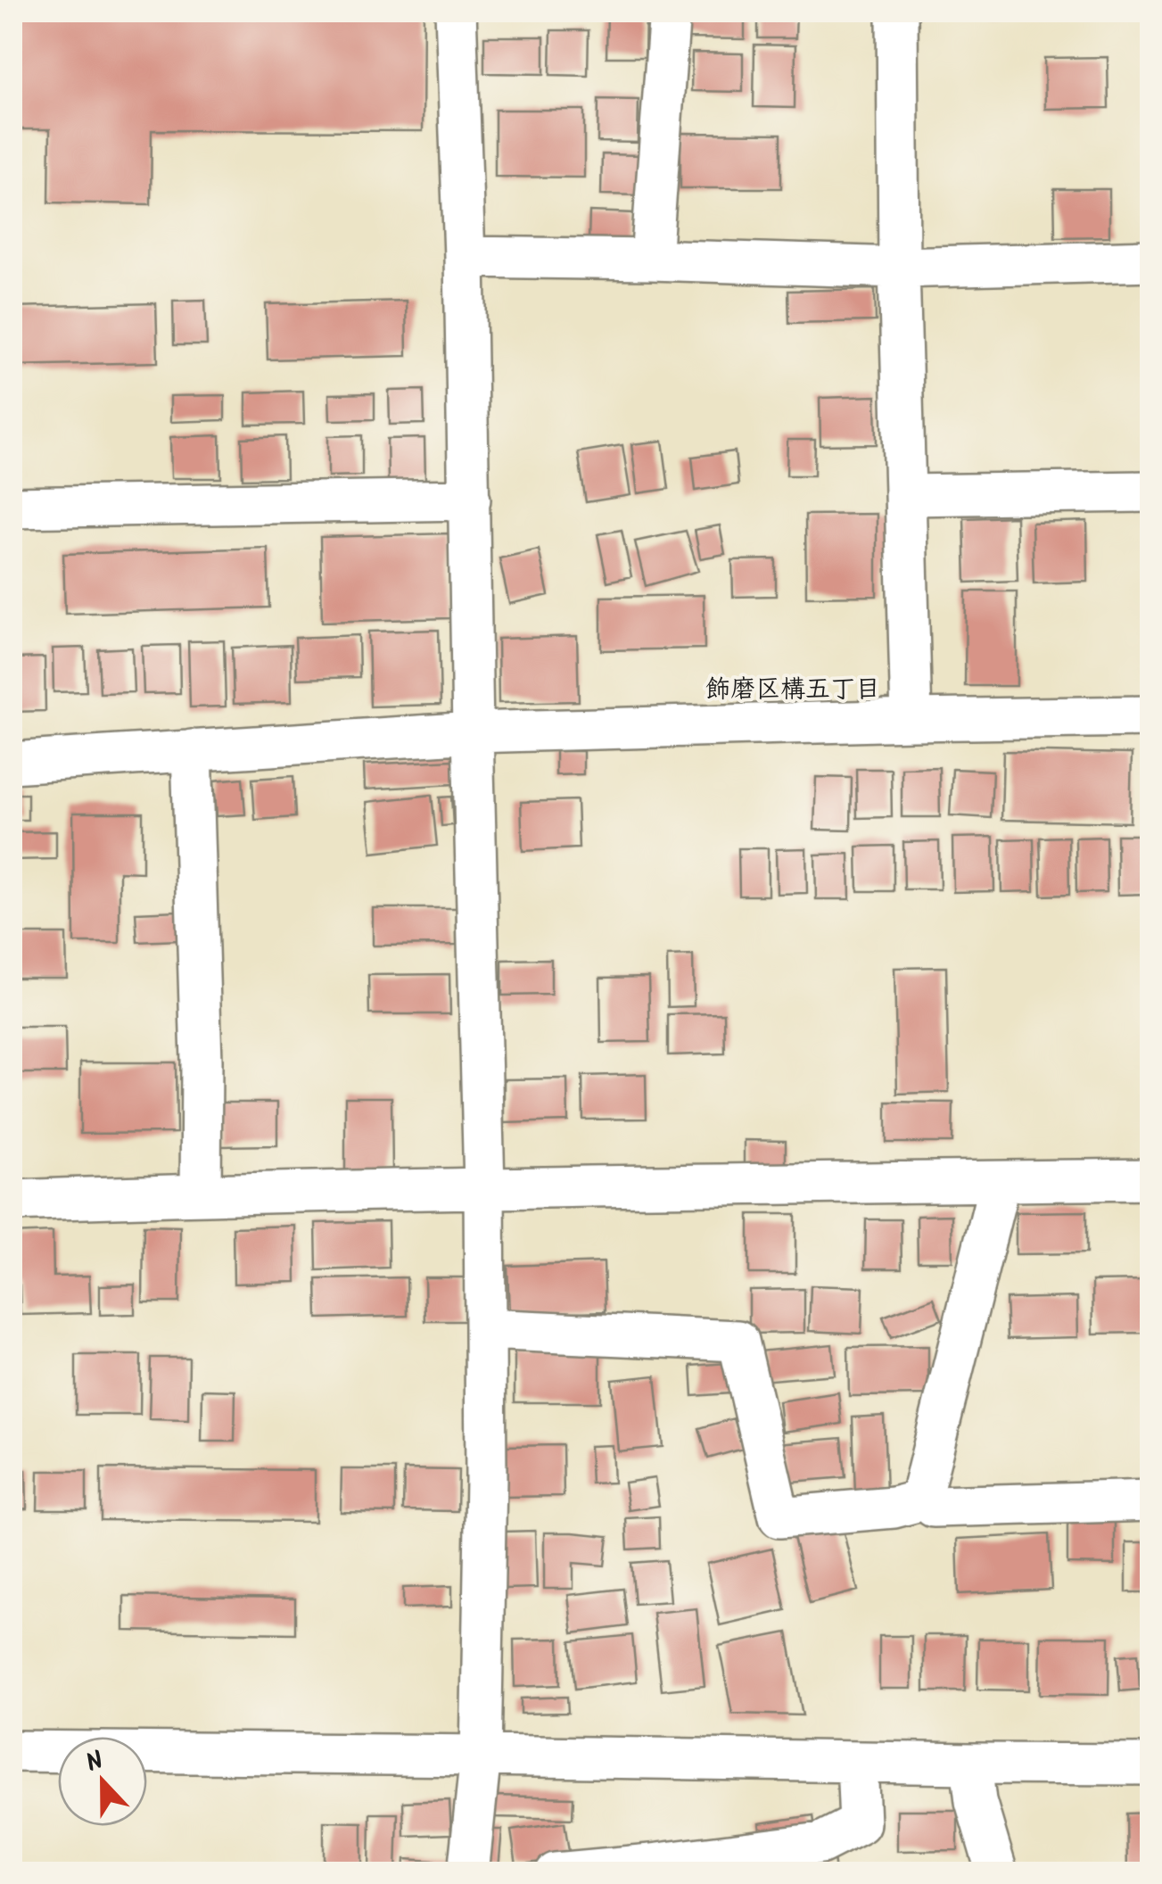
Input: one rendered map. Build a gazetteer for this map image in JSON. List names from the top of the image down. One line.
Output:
{"districts":["飾磨区構五丁目"],"north":"top"}
